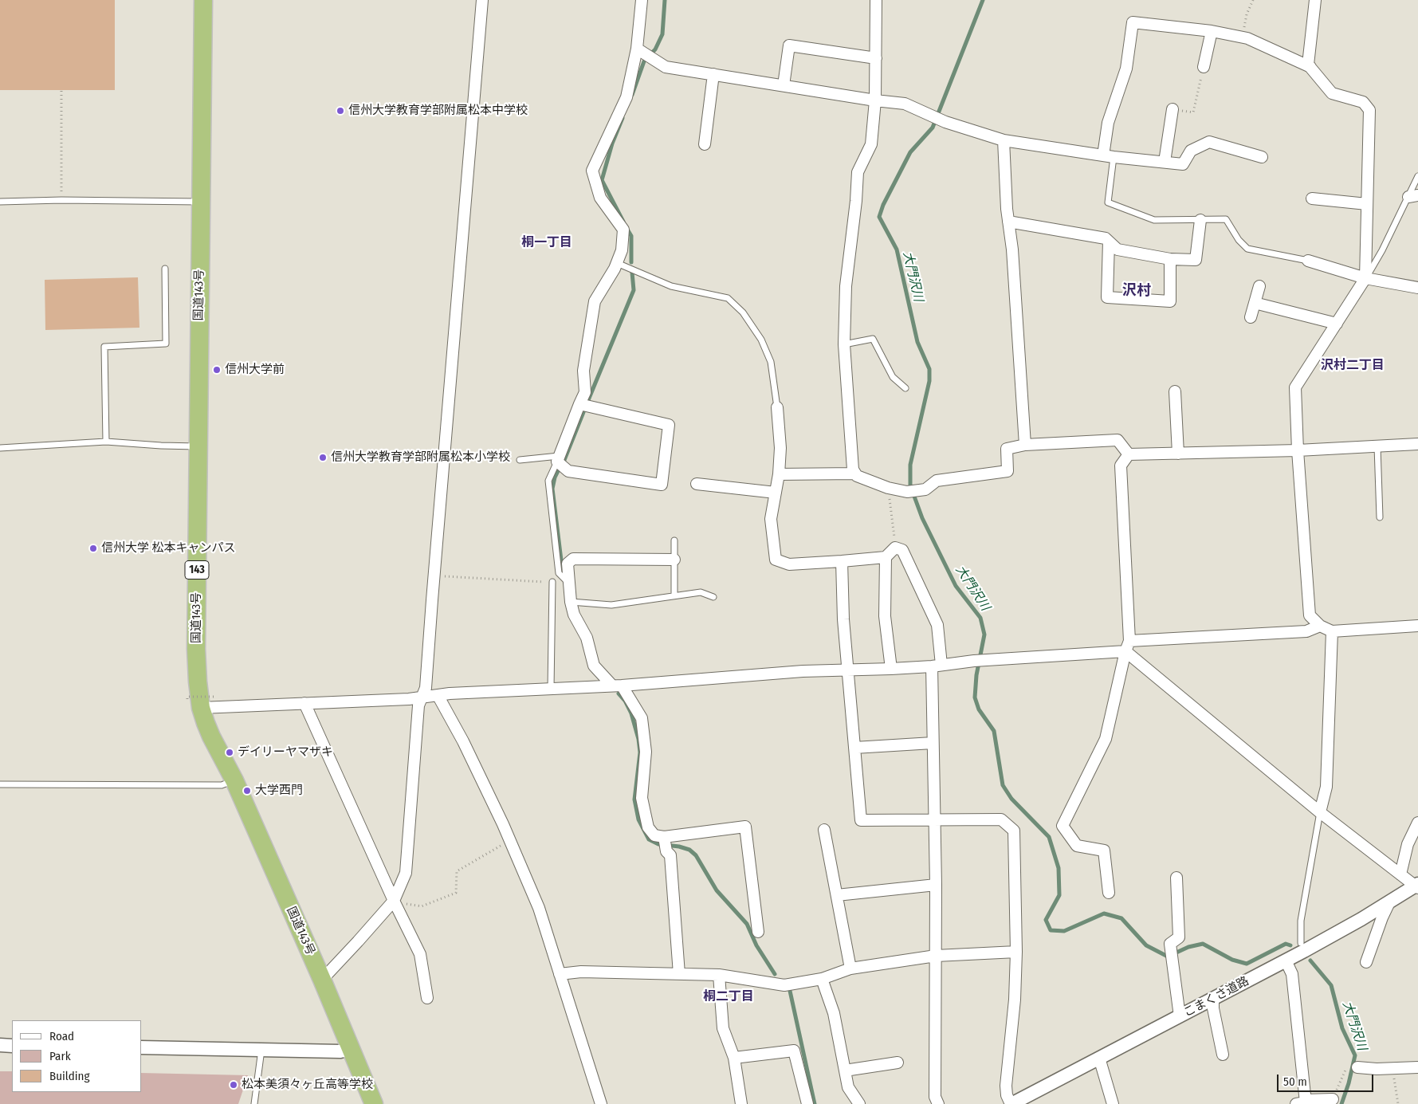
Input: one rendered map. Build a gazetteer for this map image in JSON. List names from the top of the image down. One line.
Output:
{"streets":{"highway":["国道143号","143"],"street":["こまくさ道路"]},"districts":["桐一丁目","沢村","沢村二丁目","桐二丁目"],"water":["大門沢川"],"places":["信州大学教育学部附属松本中学校","信州大学前","信州大学教育学部附属松本小学校","信州大学 松本キャンパス","デイリーヤマザキ","大学西門","松本美須々ヶ丘高等学校"],"legend":["Road","Park","Building"],"scale_bar":"50 m"}
